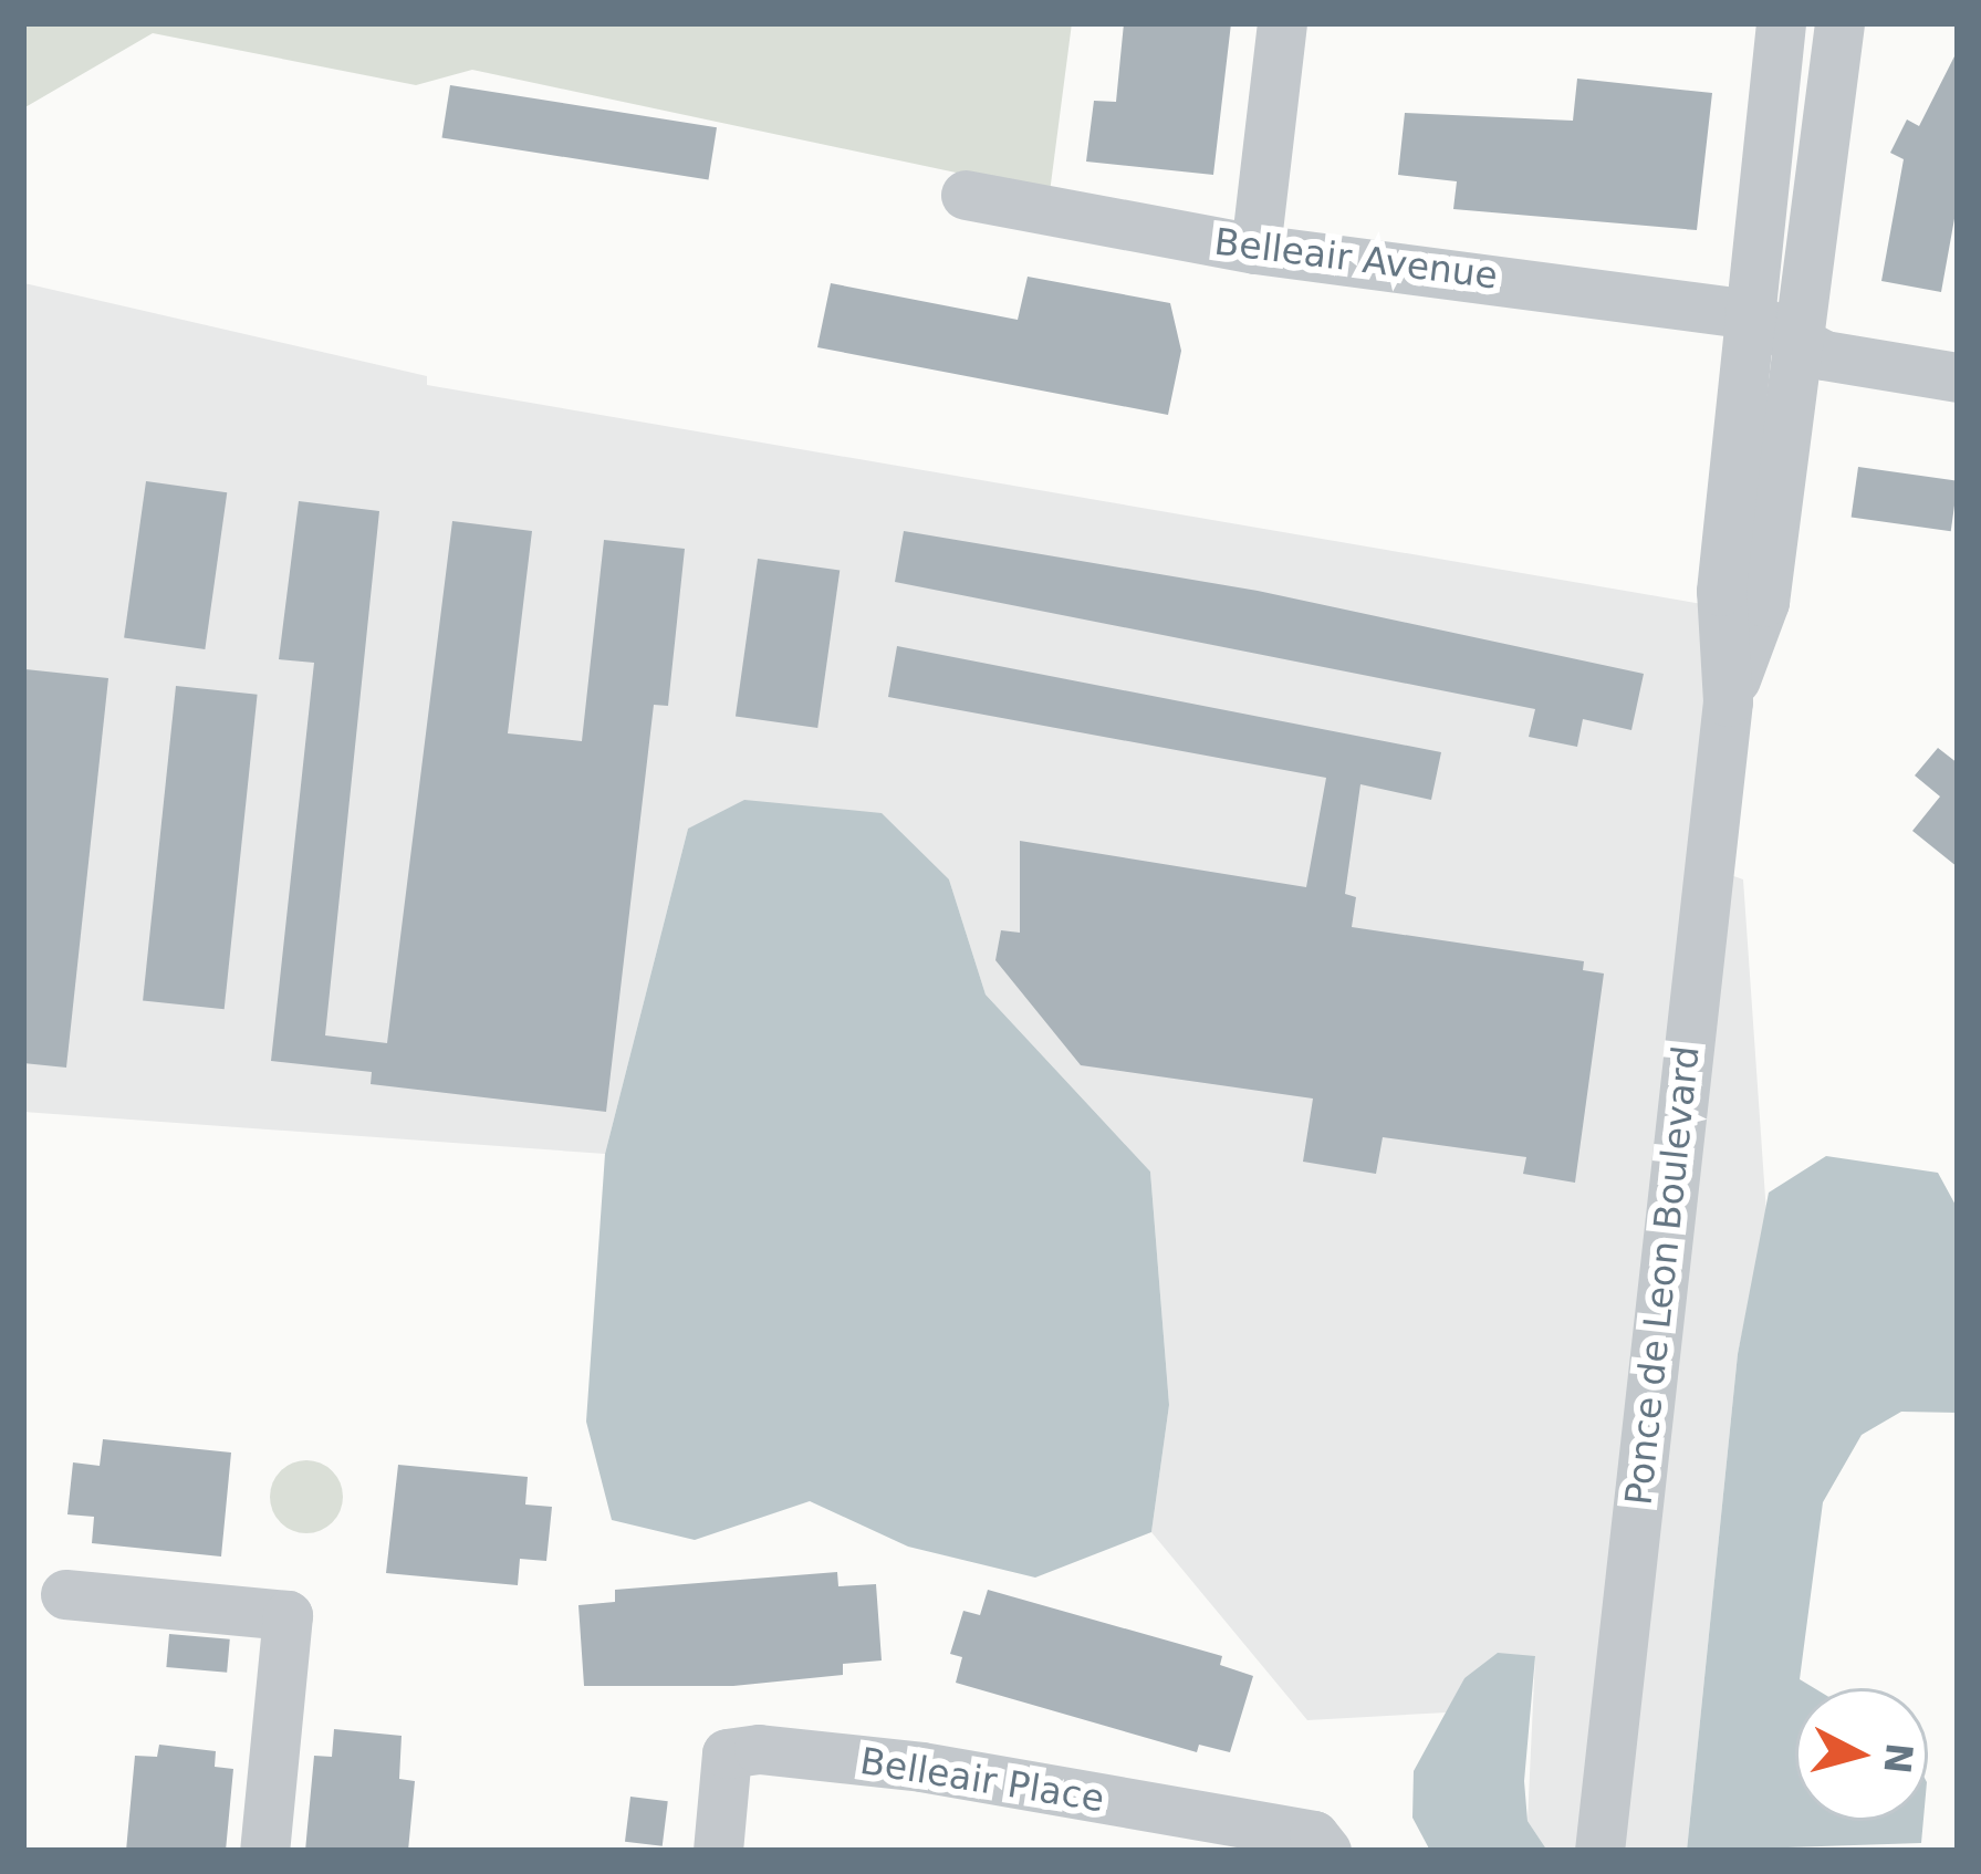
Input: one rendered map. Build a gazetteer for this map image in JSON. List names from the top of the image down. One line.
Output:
{"streets":{"street":["Belleair Avenue","Ponce de Leon Boulevard","Belleair Place"]},"crossings":[["Belleair Avenue","Ponce de Leon Boulevard"]],"north":"right"}
